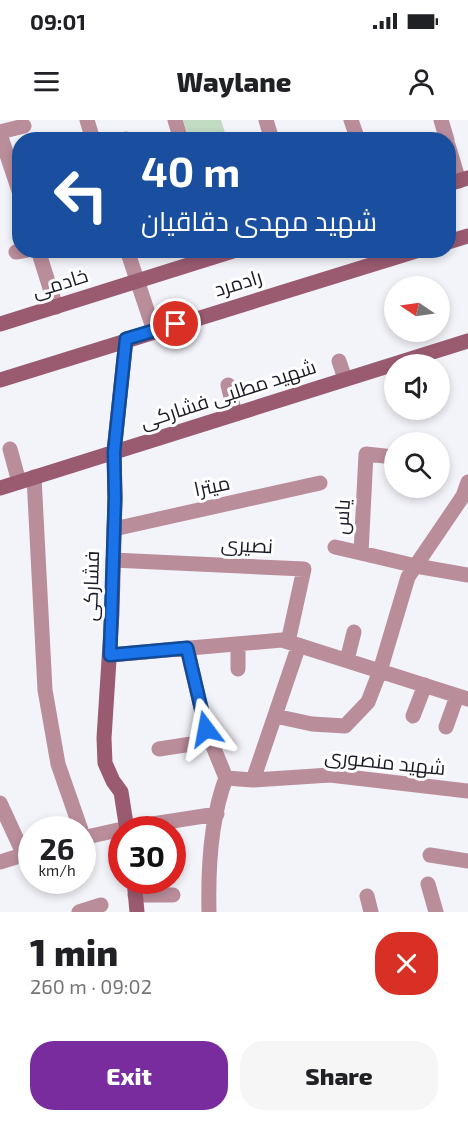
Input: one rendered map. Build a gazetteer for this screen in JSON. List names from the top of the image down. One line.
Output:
{"streets":{"street":["خادمی","رادمرد","شهید مطلبی فشارکی","میترا","یاس","نصیری","فشارکی","شهید منصوری"]},"crossings":[["رادمرد","فشارکی"],["شهید مطلبی فشارکی","فشارکی"],["میترا","فشارکی"],["نصیری","فشارکی"]],"north":"left","page":{"status":"09:01","header":"Waylane","turn":["40 m","شهید مهدی دقاقیان"],"speed":"26 km/h","limit":"30","heading":["1 min","260 m · 09:02"],"buttons":["Exit","Share"]}}
